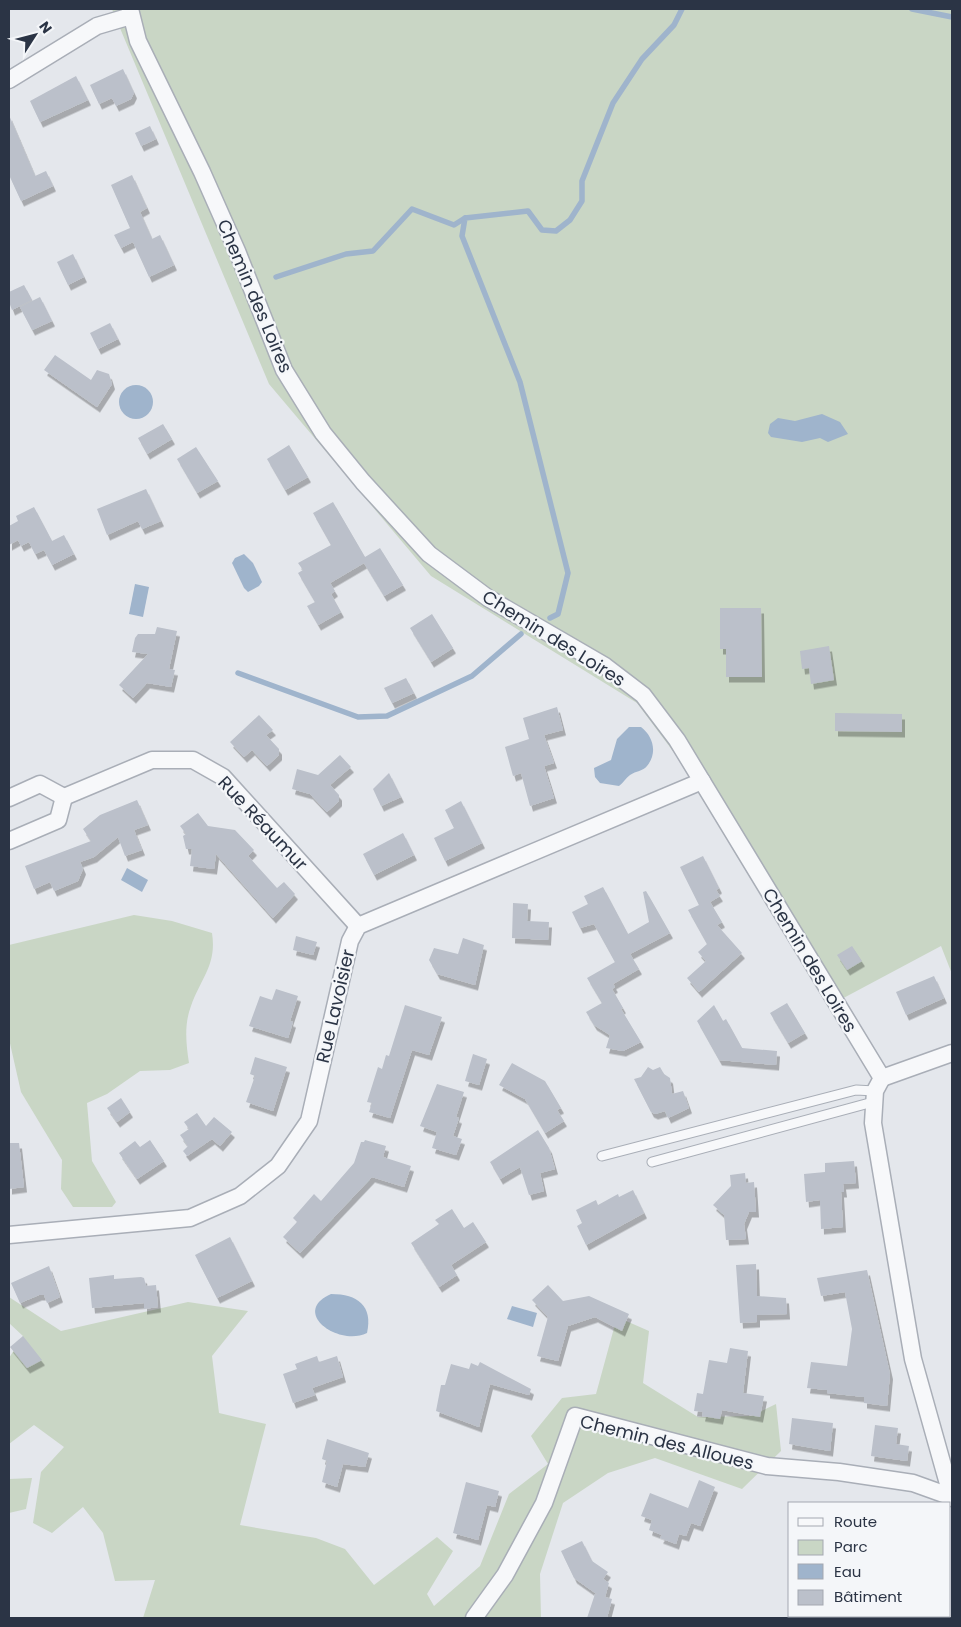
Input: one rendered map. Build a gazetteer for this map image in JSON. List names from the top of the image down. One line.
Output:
{"streets":{"street":["Chemin des Loires","Rue Réaumur","Rue Lavoisier","Chemin des Alloues"]},"crossings":[["Chemin des Loires","Rue Lavoisier"],["Rue Réaumur","Rue Lavoisier"]],"legend":["Route","Parc","Eau","Bâtiment"],"north":"top right"}
